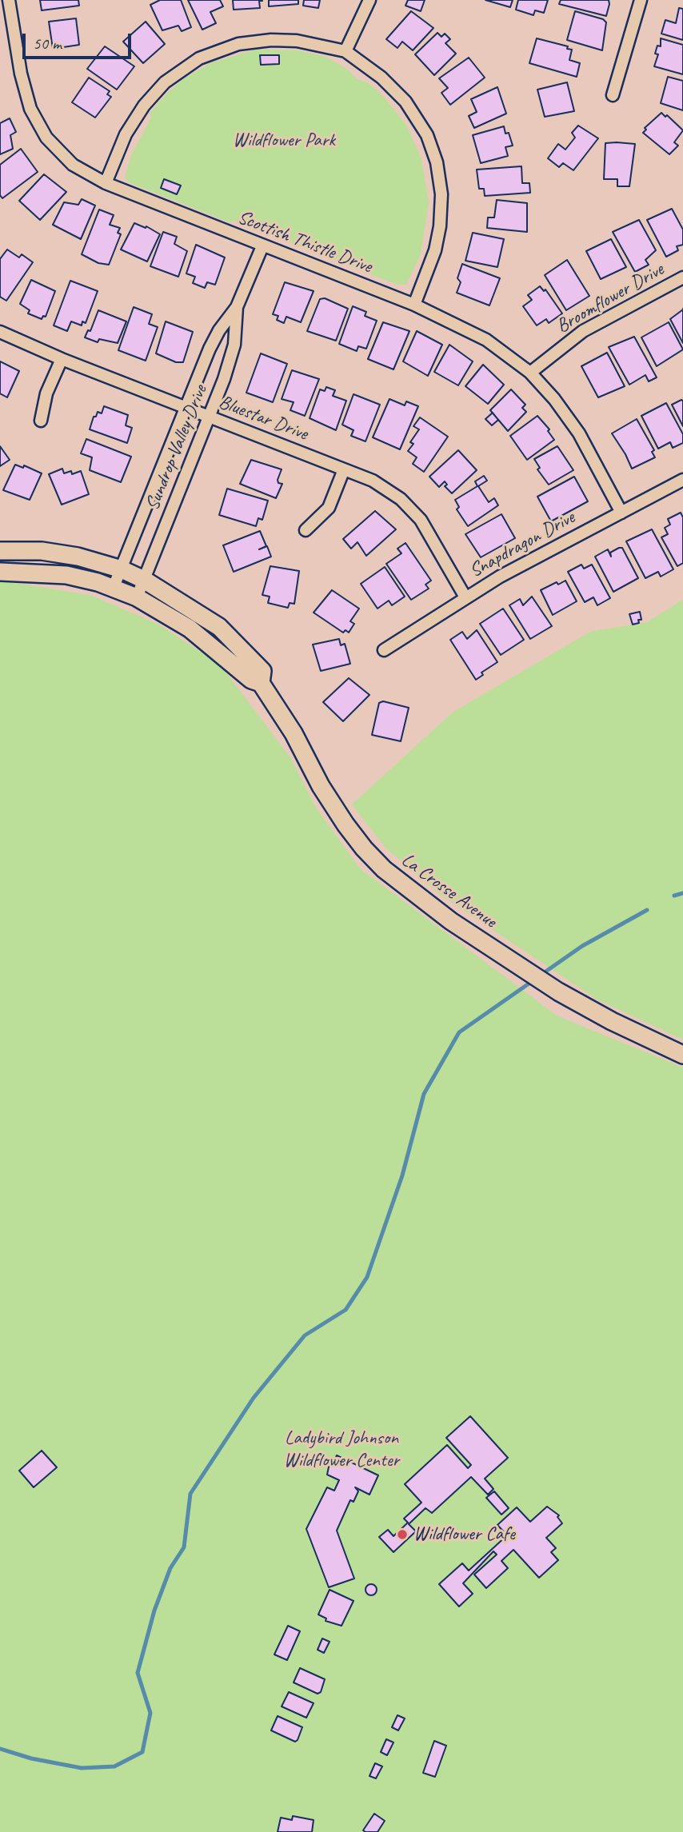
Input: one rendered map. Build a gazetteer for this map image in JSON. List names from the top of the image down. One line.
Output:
{"streets":{"street":["Scottish Thistle Drive","Broomflower Drive","Bluestar Drive","Sundrop Valley Drive","Snapdragon Drive","La Crosse Avenue"]},"crossings":[["Scottish Thistle Drive","Broomflower Drive"],["Scottish Thistle Drive","Sundrop Valley Drive"],["Scottish Thistle Drive","Snapdragon Drive"],["Bluestar Drive","Sundrop Valley Drive"],["Bluestar Drive","Snapdragon Drive"],["Sundrop Valley Drive","La Crosse Avenue"]],"parks":["Wildflower Park","Ladybird Johnson Wildflower Center"],"places":["Wildflower Cafe"],"scale_bar":"50 m"}
